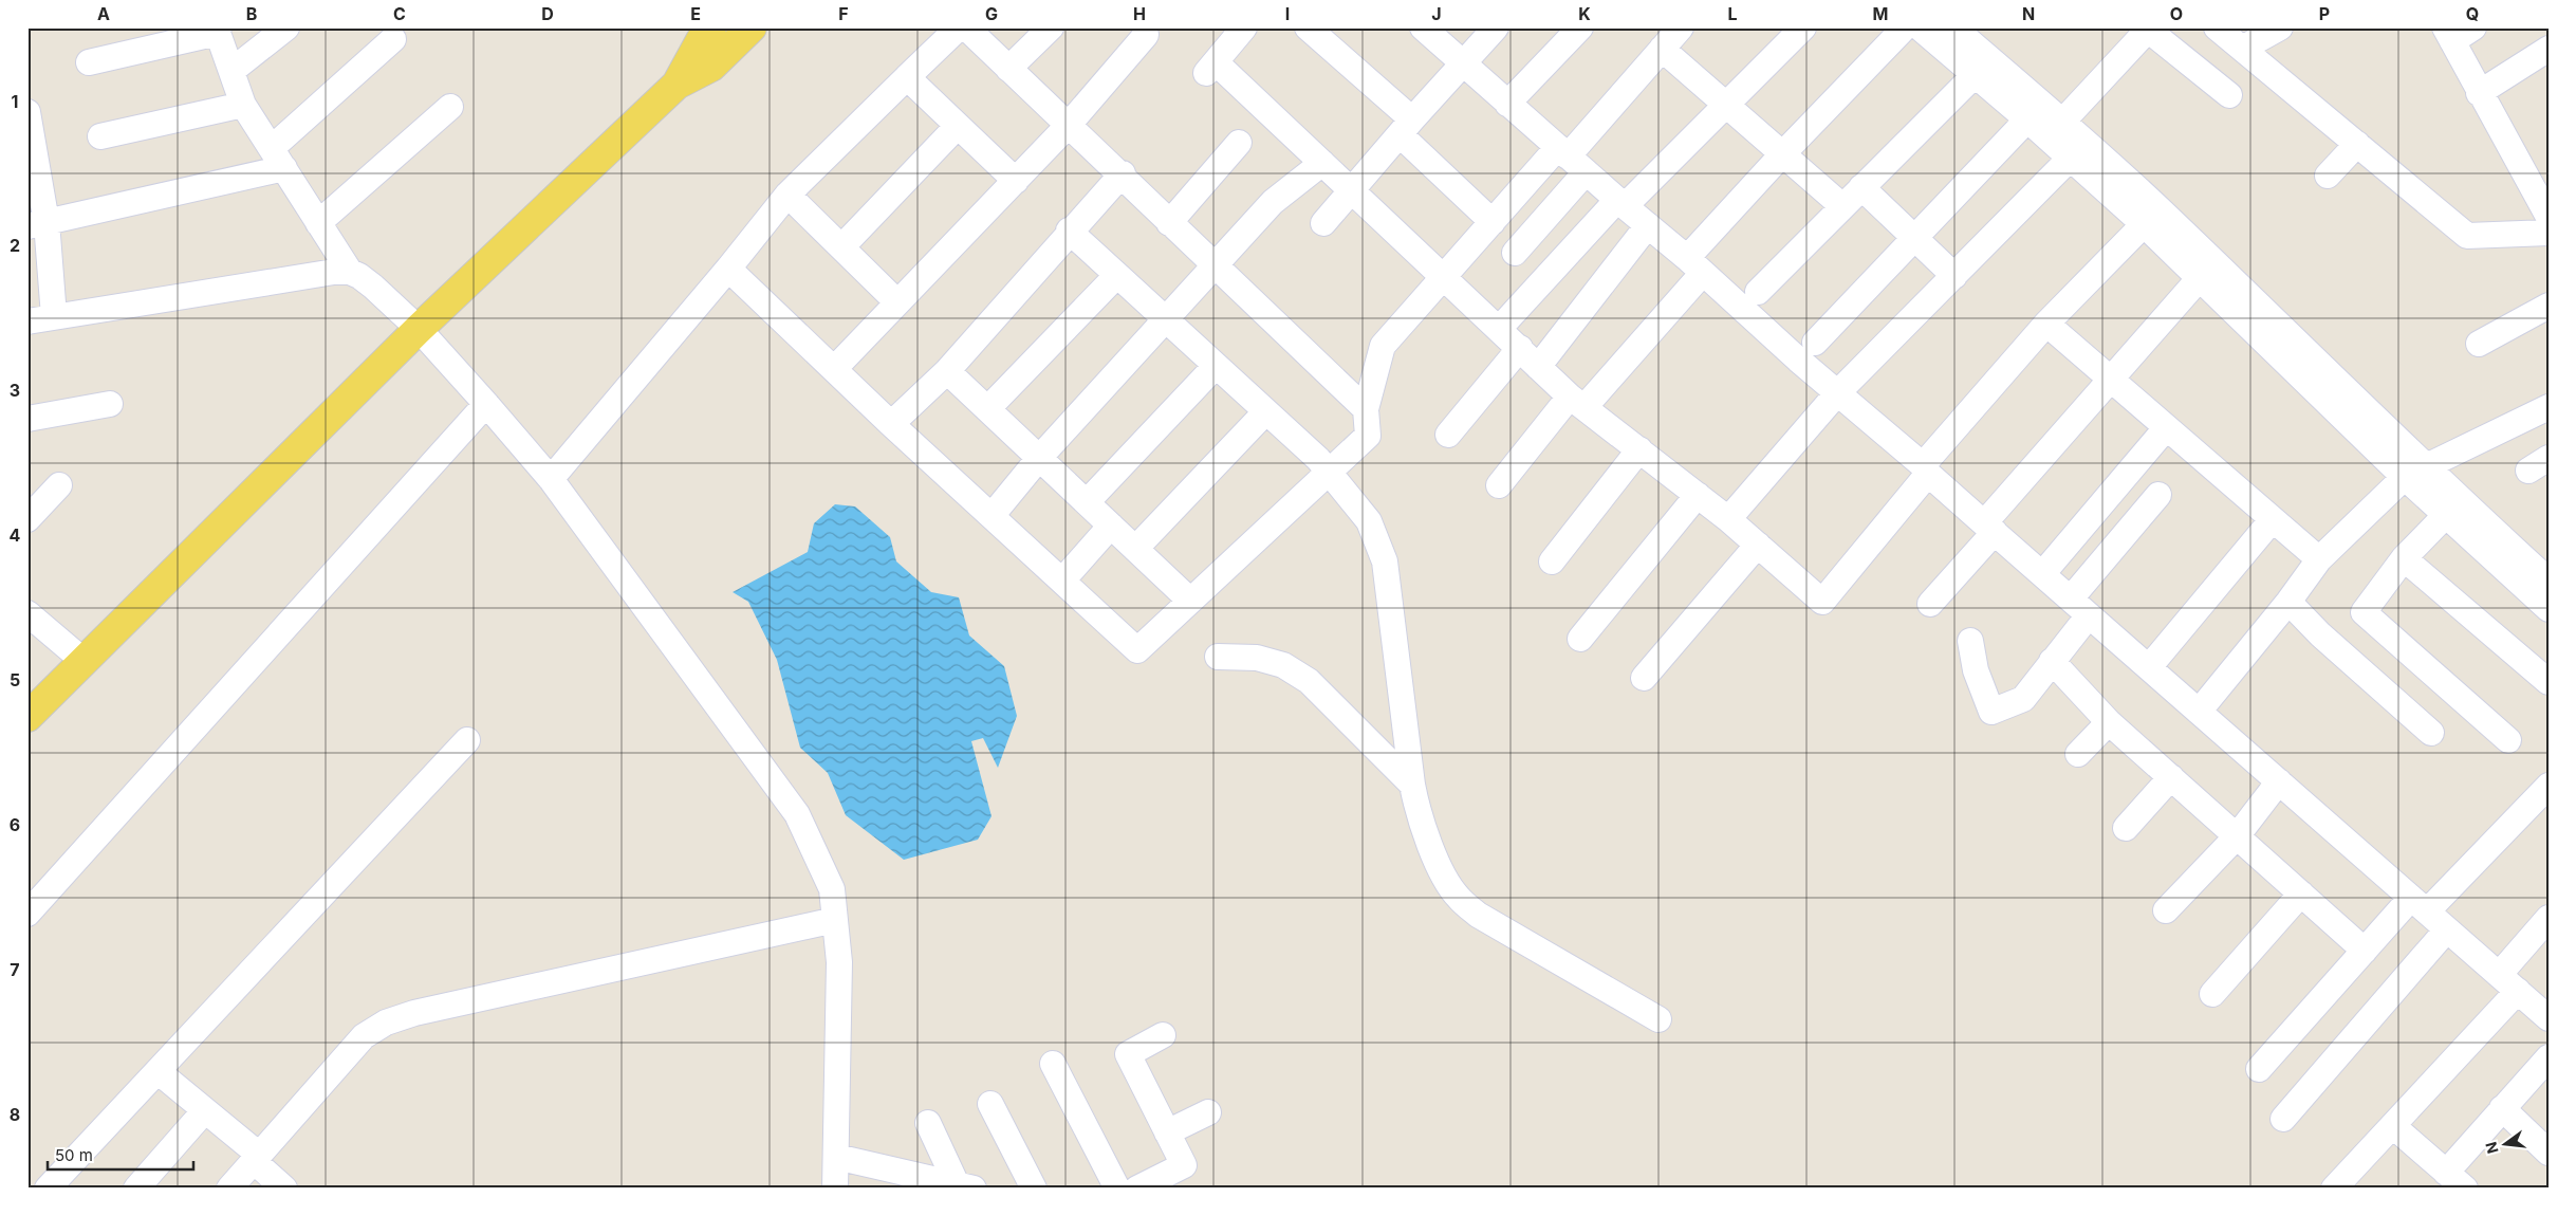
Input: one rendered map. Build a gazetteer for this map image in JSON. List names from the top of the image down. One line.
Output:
{"scale_bar":"50 m","north":"left","grid":{"columns":["A","B","C","D","E","F","G","H","I","J","K","L","M","N","O","P","Q"],"rows":["1","2","3","4","5","6","7","8"]}}
